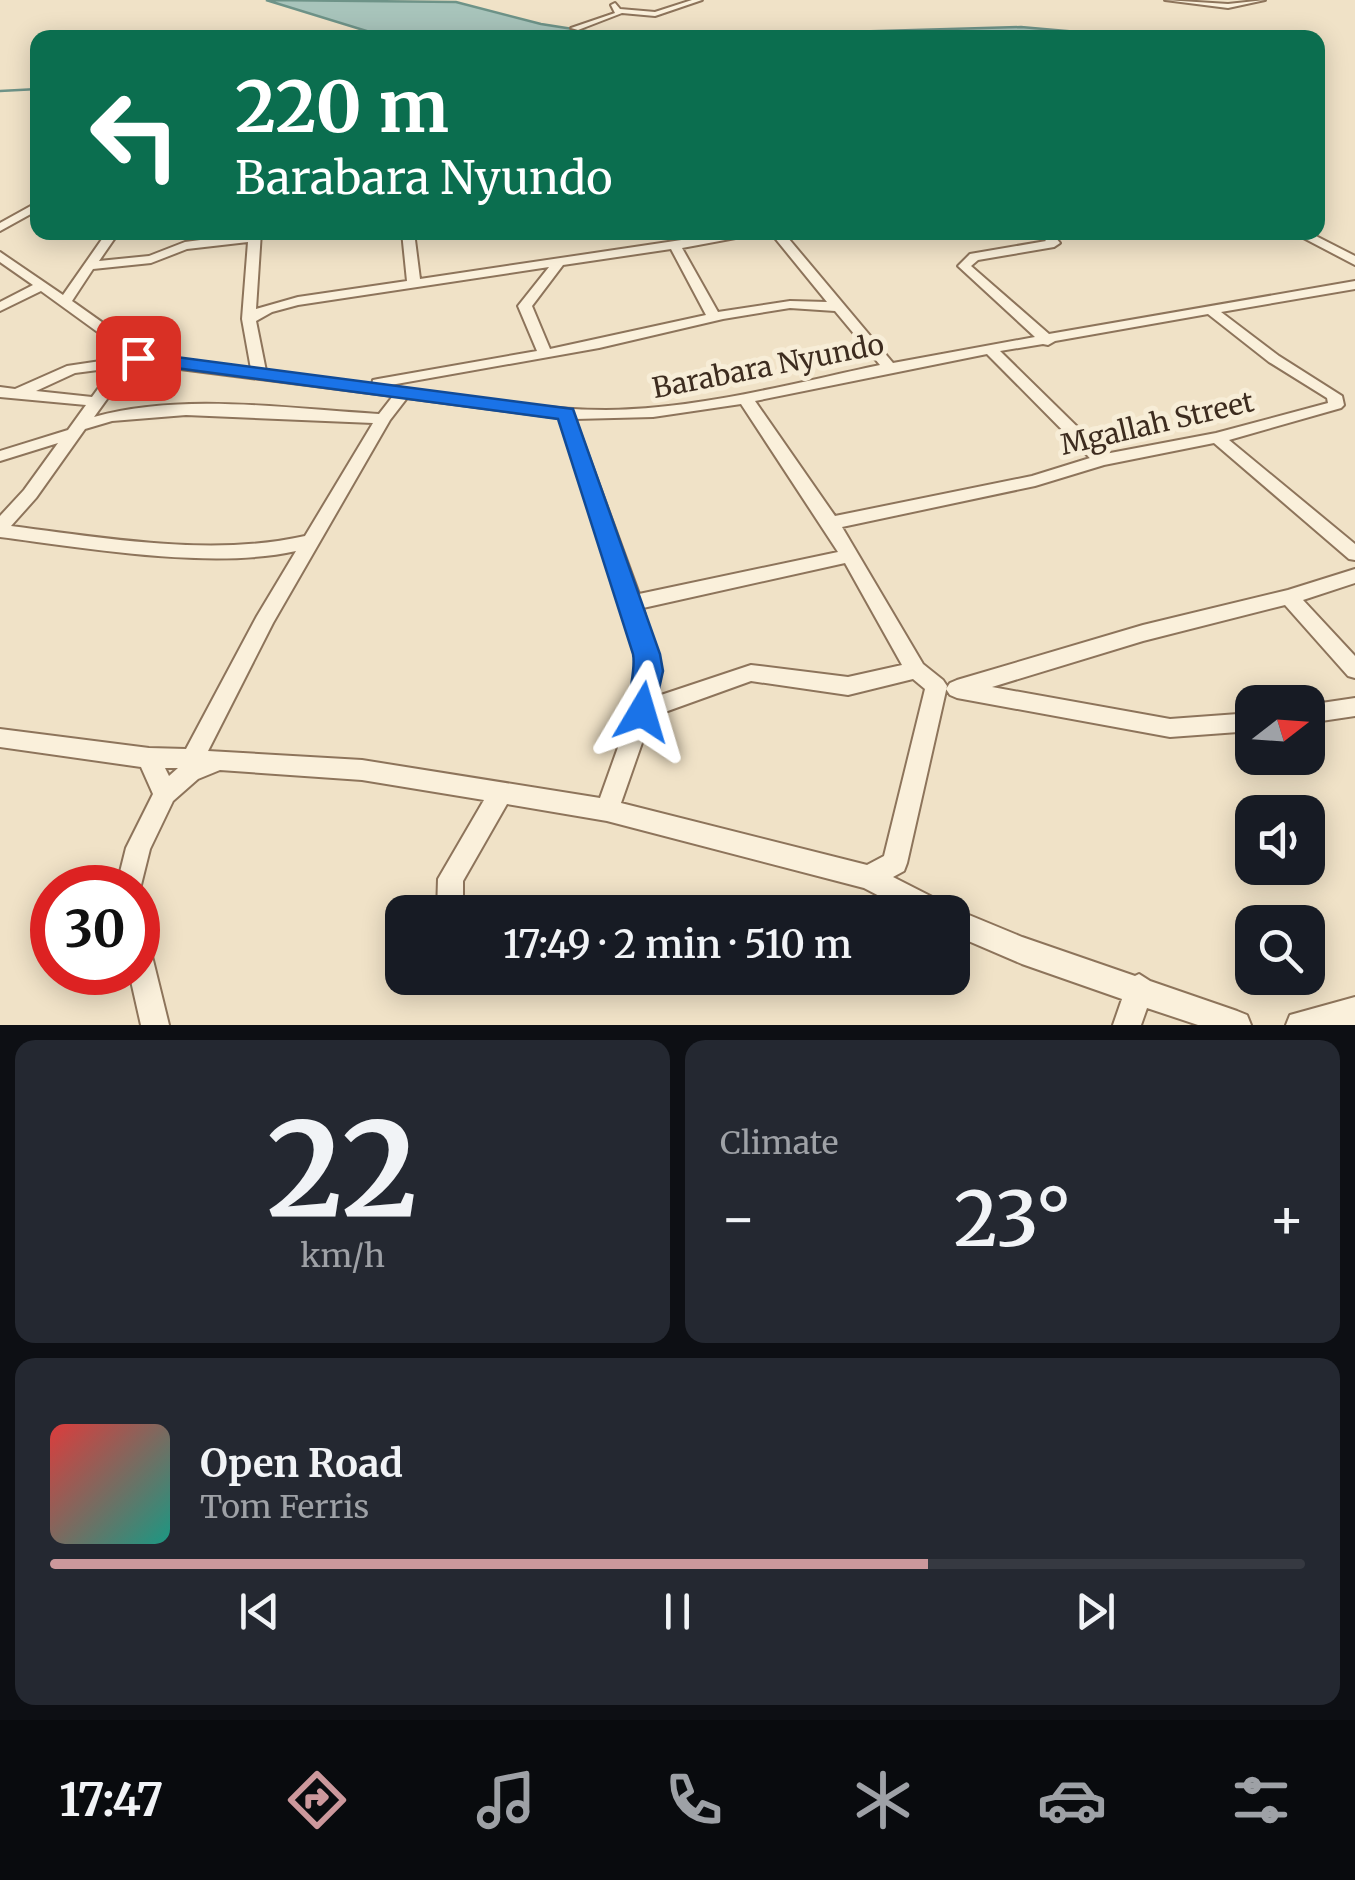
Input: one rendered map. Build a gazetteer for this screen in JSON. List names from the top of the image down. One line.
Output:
{"streets":{"street":["Barabara Nyundo","Mgallah Street"]},"crossings":[["Barabara Nyundo","Mgallah Street"]],"north":"right","page":{"turn":["220 m","Barabara Nyundo"],"limit":"30","trip":"17:49 · 2 min · 510 m","tile":[["22","km/h"],"Climate"],"heat":["−","23°","+"],"song":["Open Road","Tom Ferris"],"tabs":"17:47"}}
